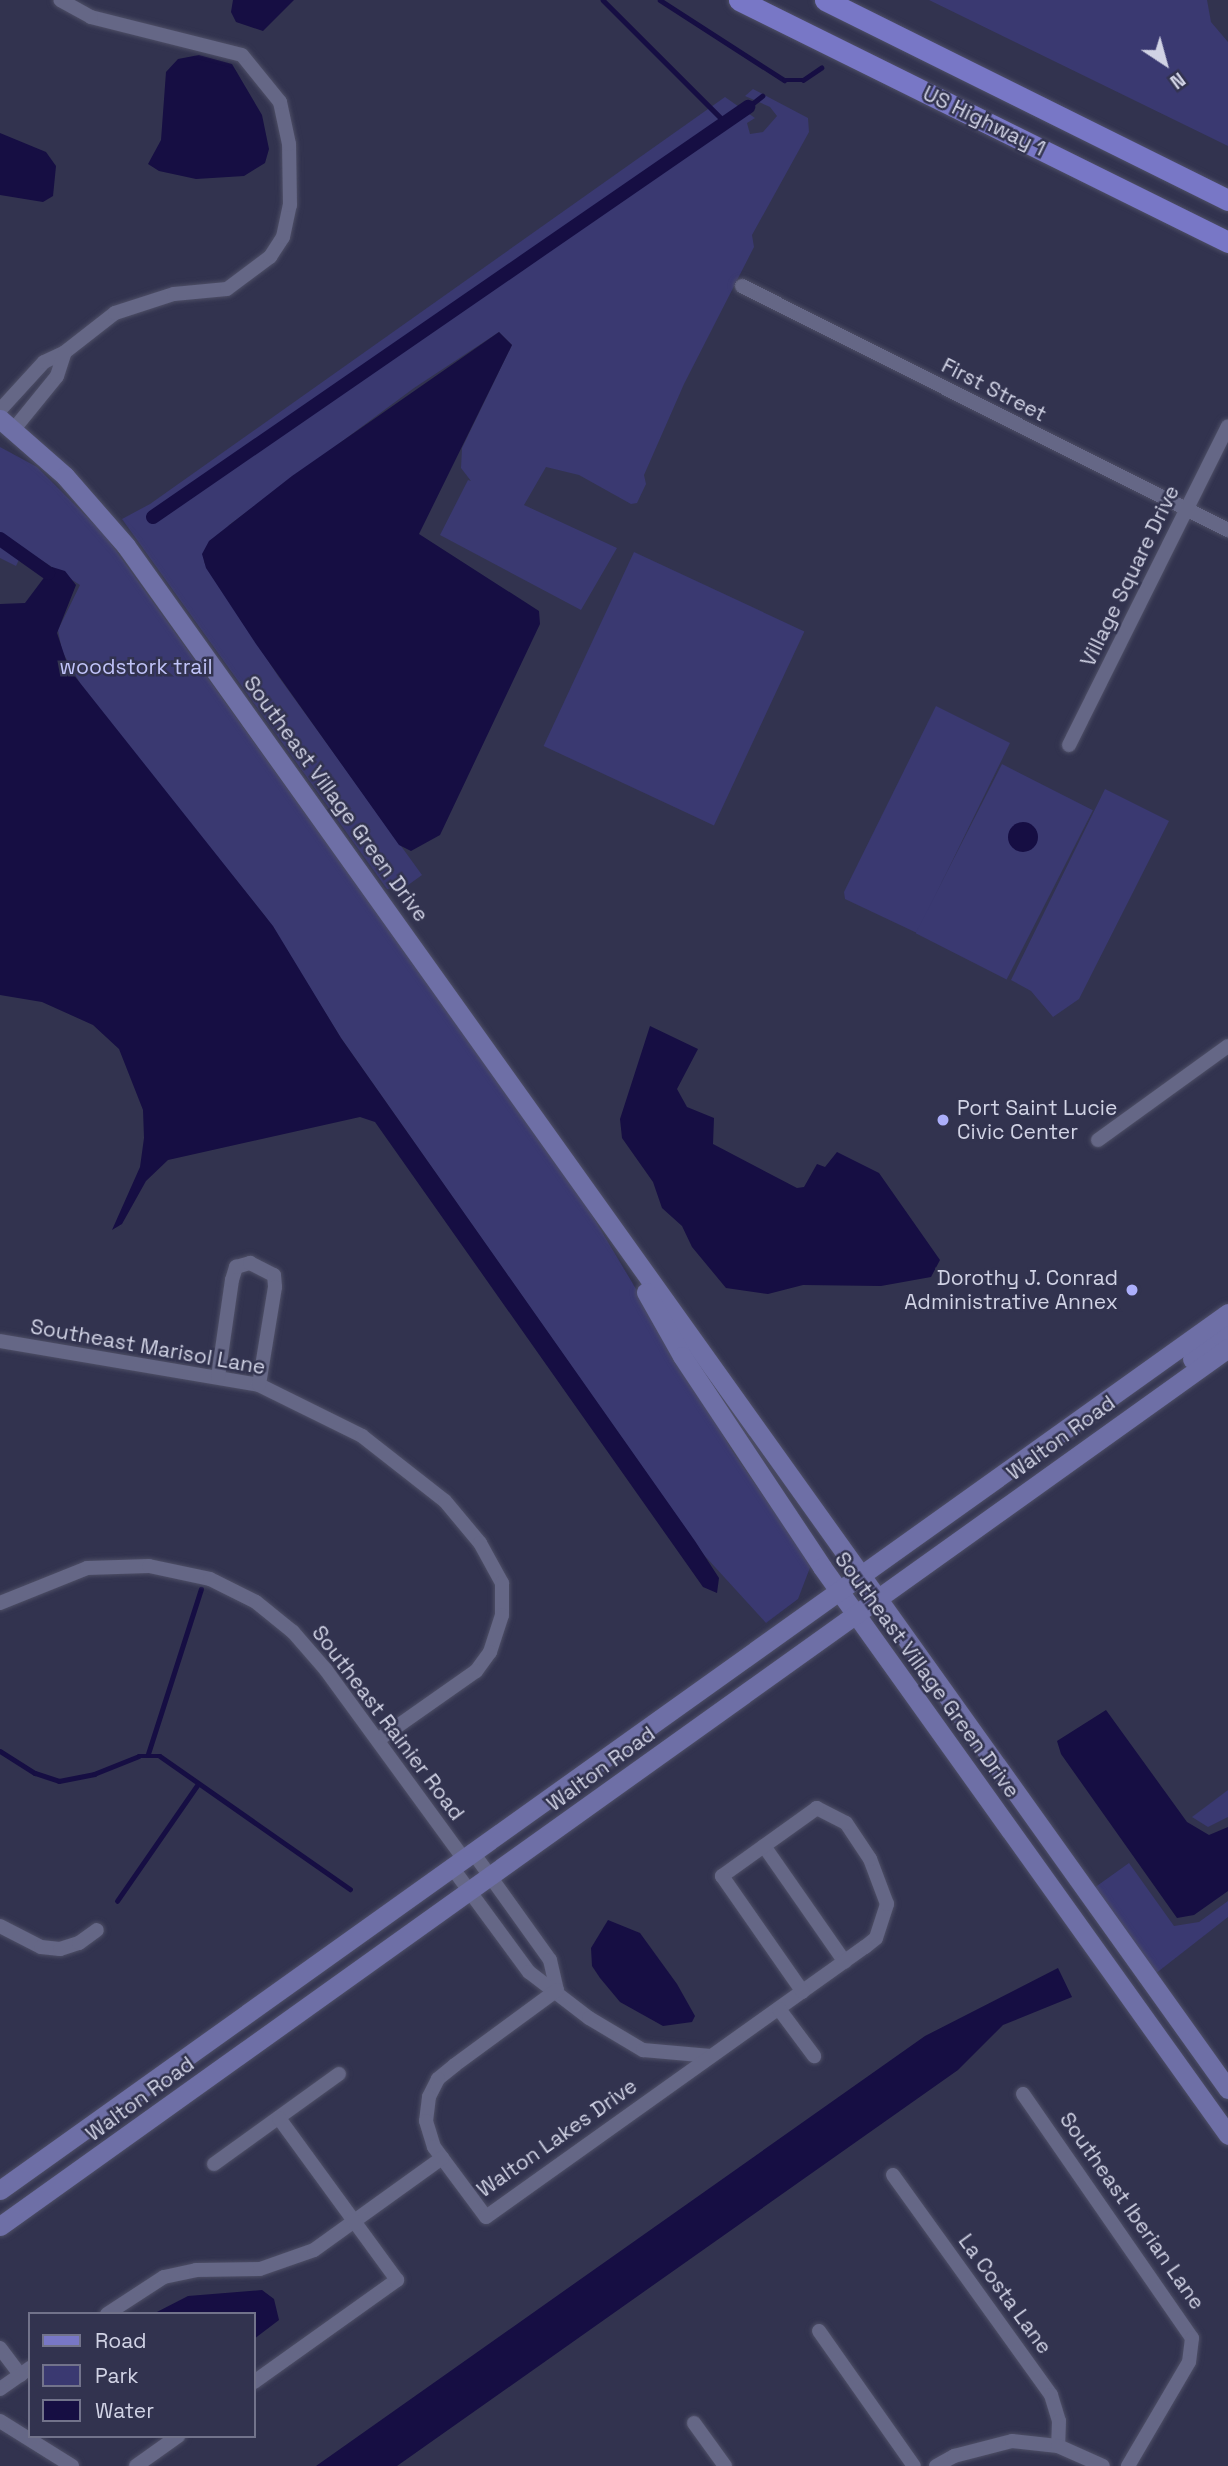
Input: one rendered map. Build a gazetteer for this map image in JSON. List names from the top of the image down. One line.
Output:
{"streets":{"main road":["US Highway 1"],"street":["First Street","Village Square Drive","Southeast Village Green Drive","Southeast Marisol Lane","Walton Road","Southeast Rainier Road","Walton Lakes Drive","Southeast Iberian Lane","La Costa Lane"]},"crossings":[["First Street","Village Square Drive"],["Southeast Village Green Drive","Walton Road"],["Southeast Marisol Lane","Southeast Rainier Road"],["Walton Road","Southeast Rainier Road"],["Walton Road","Walton Lakes Drive"],["Southeast Rainier Road","Walton Lakes Drive"]],"parks":["woodstork trail"],"places":["Port Saint Lucie Civic Center","Dorothy J. Conrad Administrative Annex"],"legend":["Road","Park","Water"],"north":"bottom right"}
